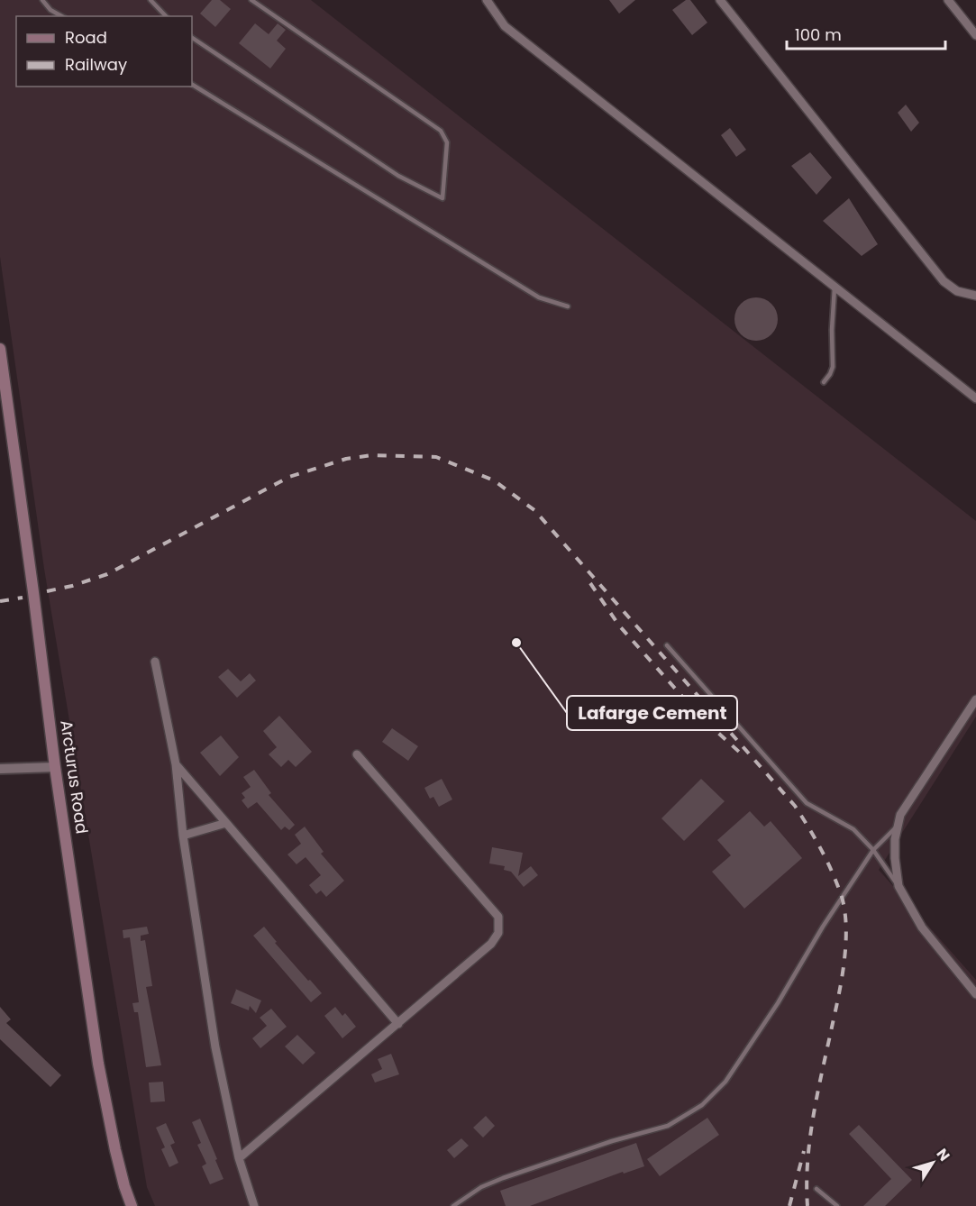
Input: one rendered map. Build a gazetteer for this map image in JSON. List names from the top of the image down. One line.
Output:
{"streets":{"main road":["Arcturus Road"]},"places":["Lafarge Cement"],"legend":["Road","Railway"],"scale_bar":"100 m","north":"top right"}
